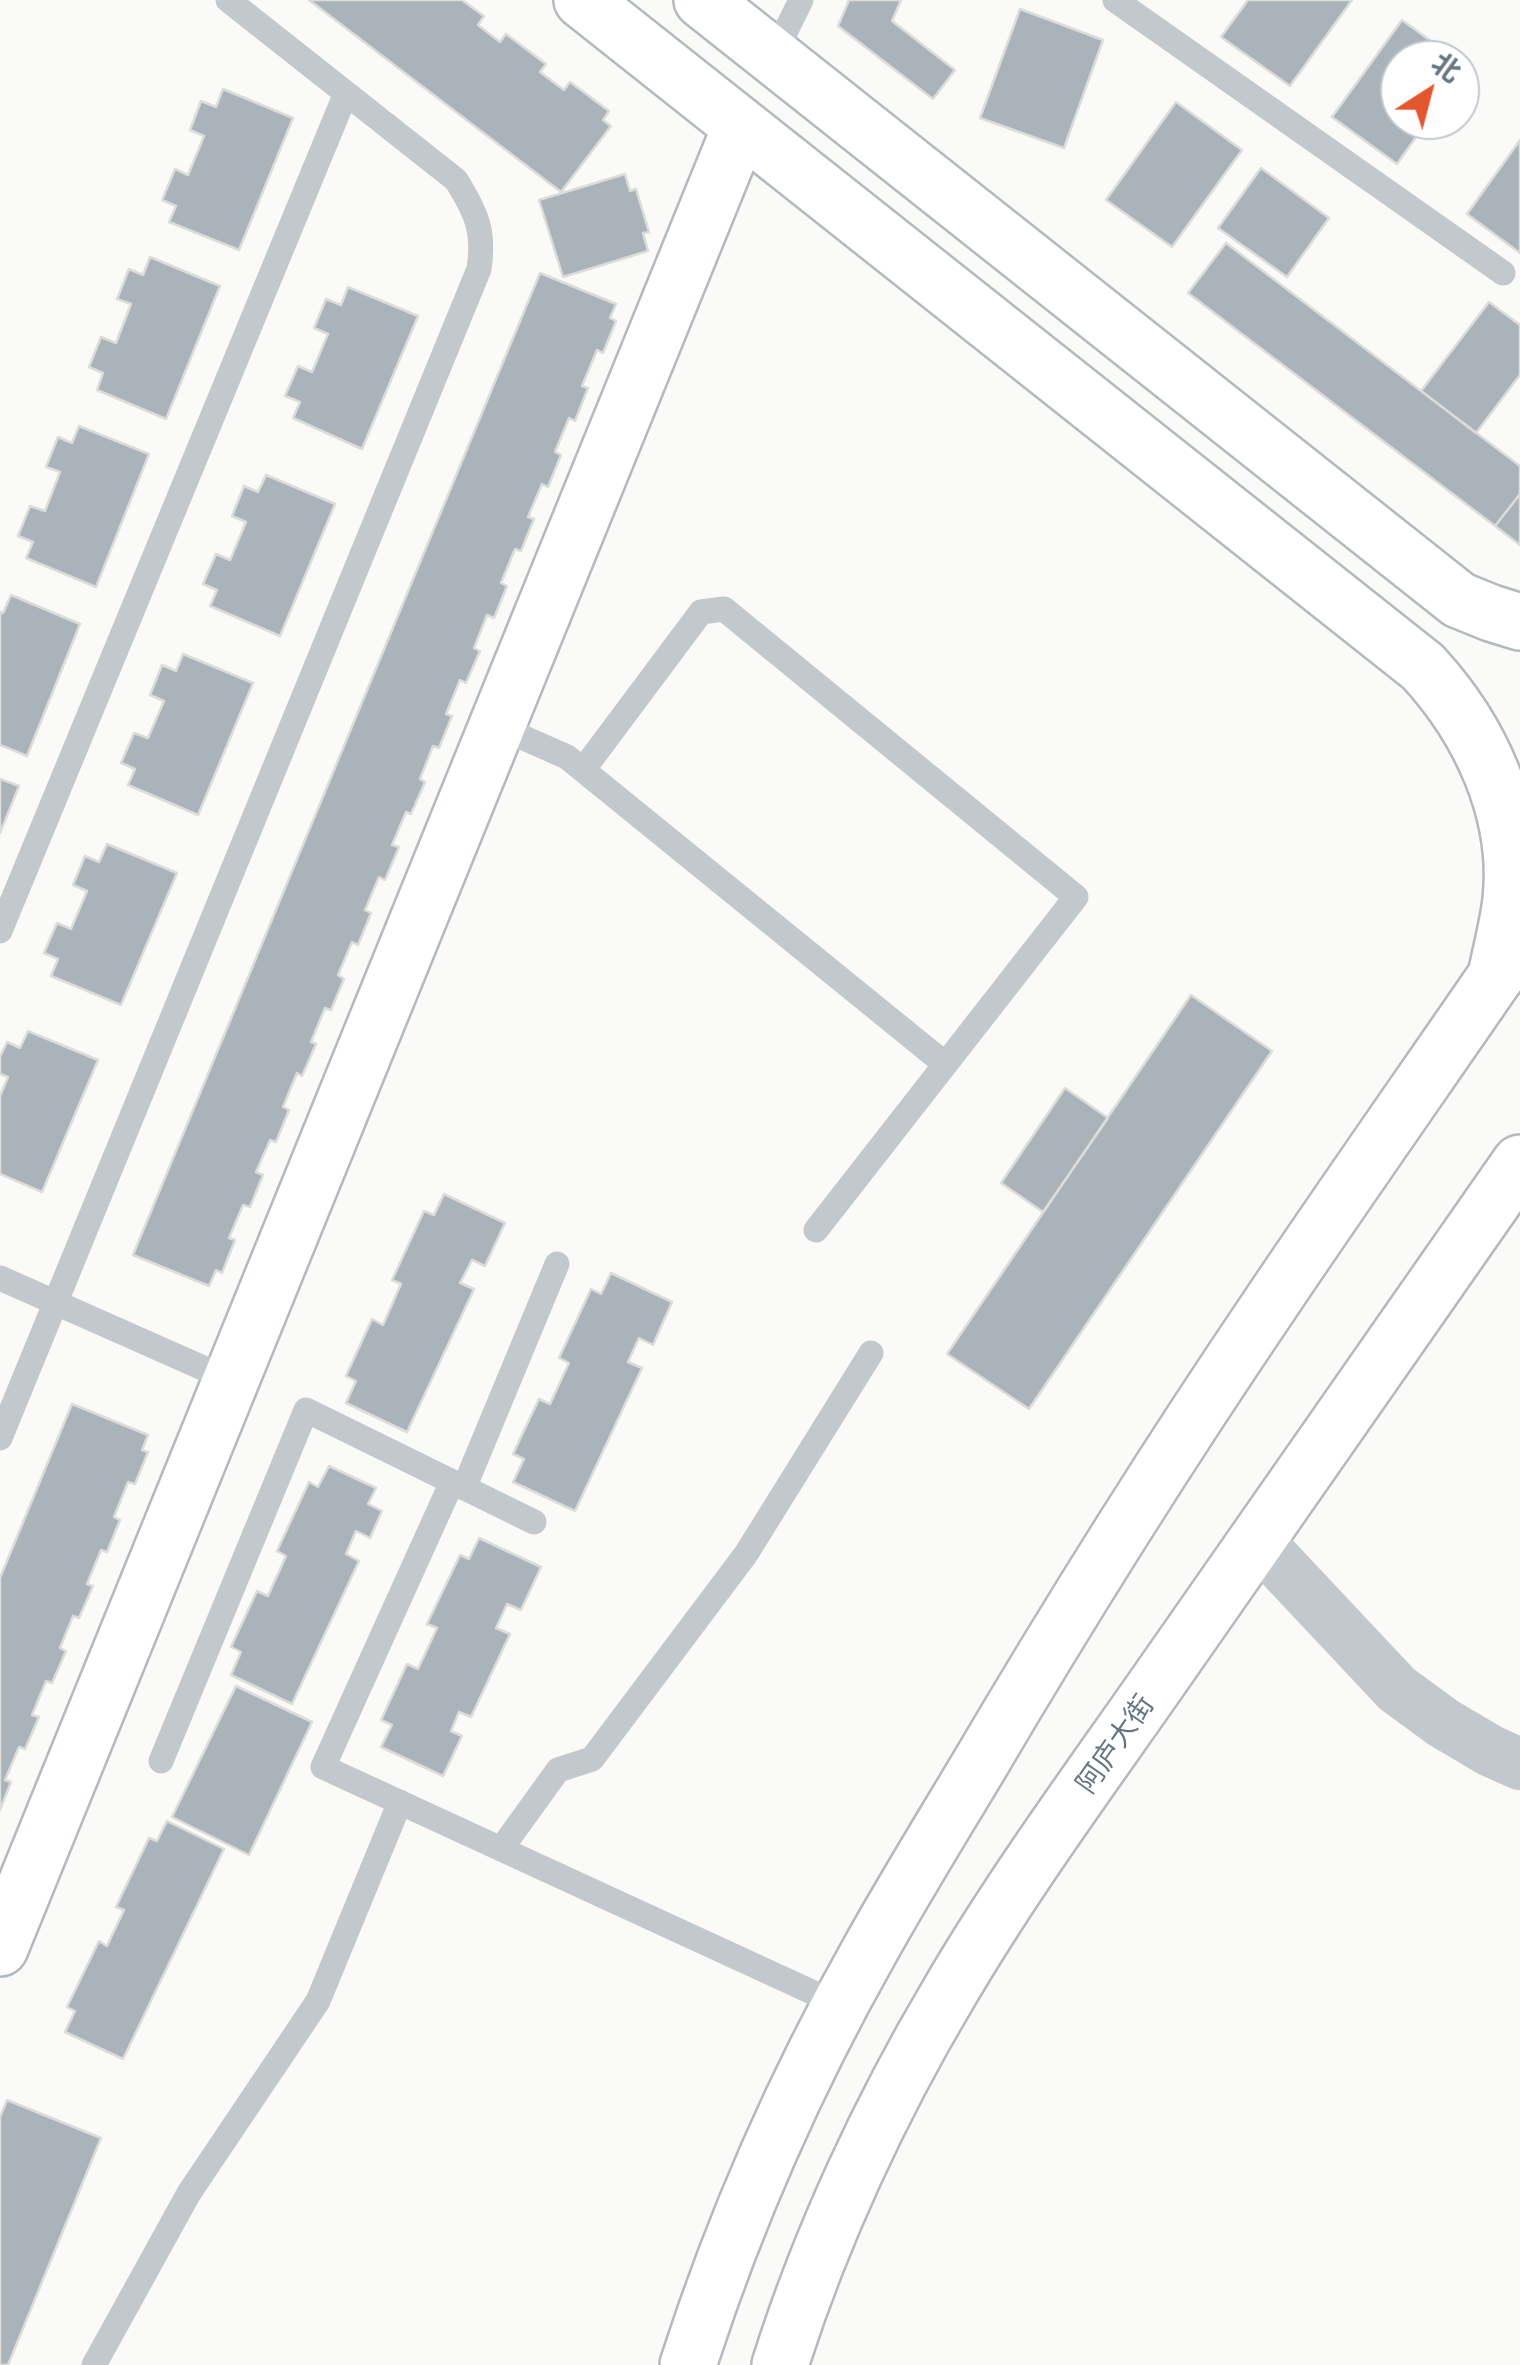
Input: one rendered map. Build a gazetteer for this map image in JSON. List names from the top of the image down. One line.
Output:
{"streets":{"main road":["阿庐大街"]},"north":"top right"}
